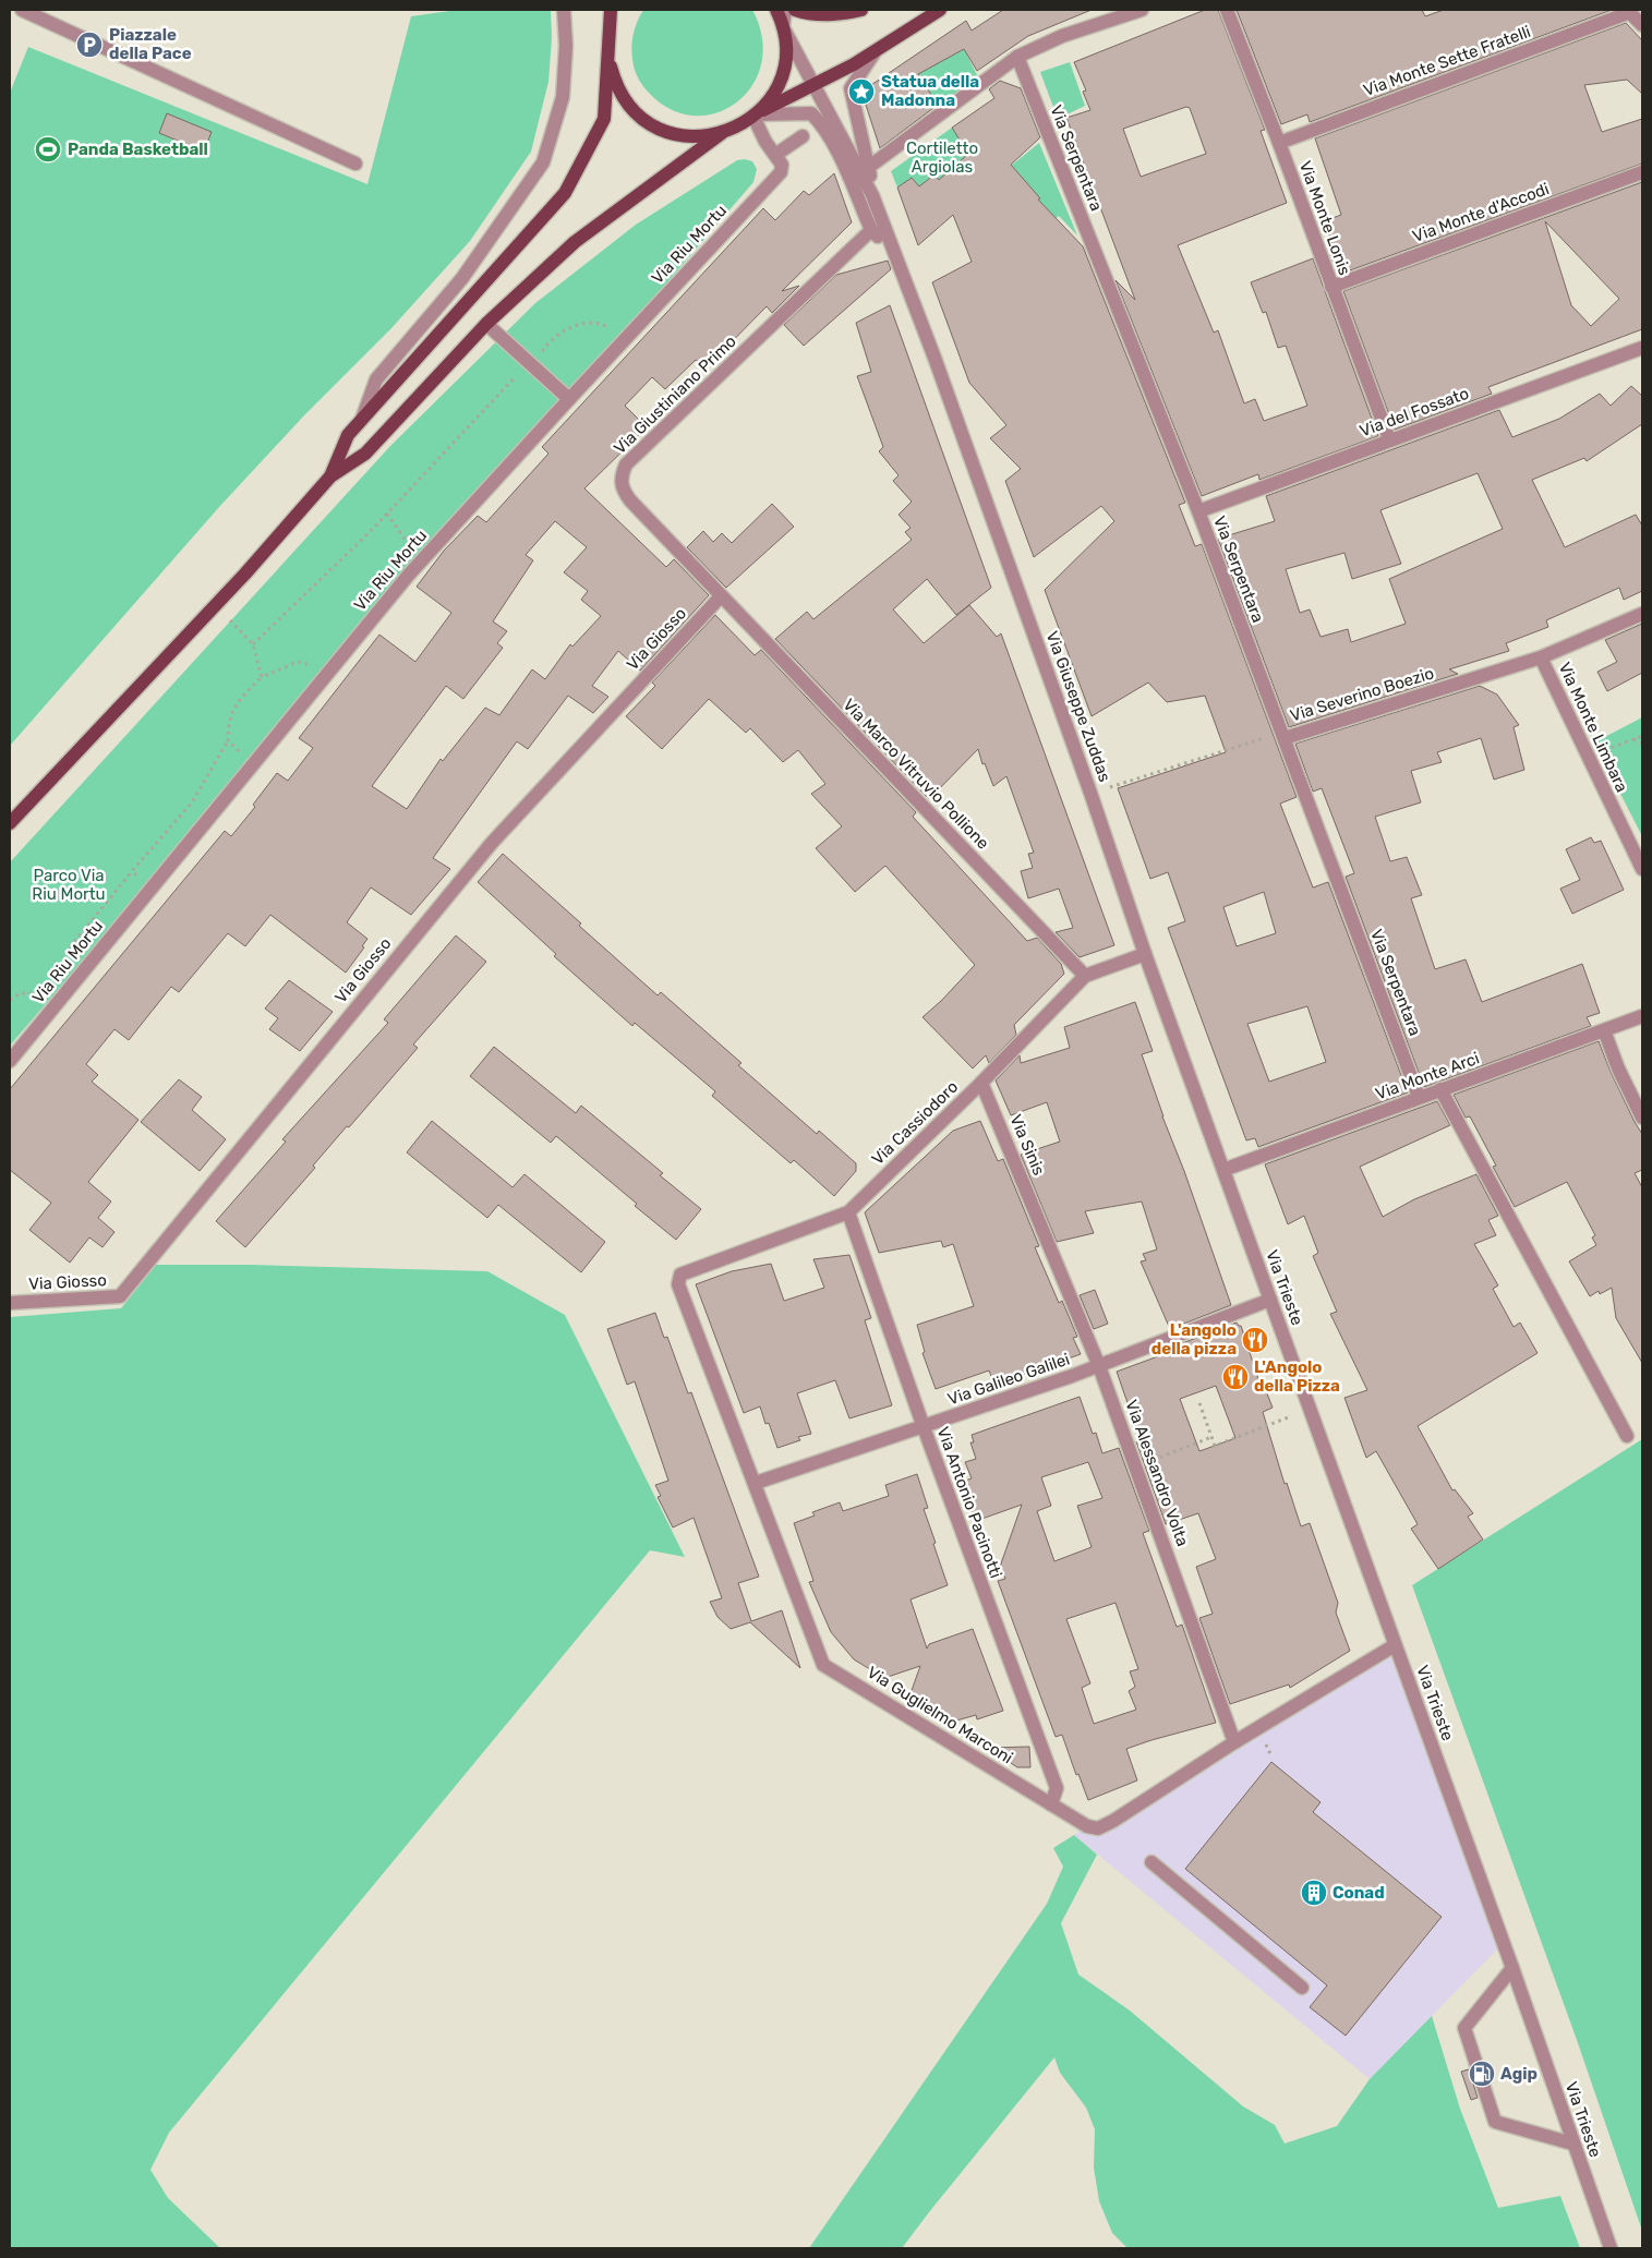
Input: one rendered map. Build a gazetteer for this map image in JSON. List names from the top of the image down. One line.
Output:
{"streets":{"street":["Via Monte Sette Fratelli","Via Serpentara","Via Monte d'Accodi","Via Monte Lonis","Via Riu Mortu","Via Giustiniano Primo","Via del Fossato","Via Giosso","Via Severino Boezio","Via Giuseppe Zuddas","Via Monte Limbara","Via Marco Vitruvio Pollione","Via Monte Arci","Via Cassiodoro","Via Sinis","Via Trieste","Via Galileo Galilei","Via Alessandro Volta","Via Antonio Pacinotti","Via Guglielmo Marconi"]},"crossings":[["Via Monte Sette Fratelli","Via Monte Lonis"],["Via Serpentara","Via del Fossato"],["Via Serpentara","Via Severino Boezio"],["Via Serpentara","Via Monte Arci"],["Via Monte d'Accodi","Via Monte Lonis"],["Via Monte Lonis","Via del Fossato"],["Via Giustiniano Primo","Via Giosso"],["Via Giustiniano Primo","Via Giuseppe Zuddas"],["Via Giustiniano Primo","Via Marco Vitruvio Pollione"],["Via Giosso","Via Marco Vitruvio Pollione"],["Via Severino Boezio","Via Giuseppe Zuddas"],["Via Severino Boezio","Via Monte Limbara"],["Via Giuseppe Zuddas","Via Monte Arci"],["Via Giuseppe Zuddas","Via Cassiodoro"],["Via Giuseppe Zuddas","Via Trieste"],["Via Marco Vitruvio Pollione","Via Cassiodoro"],["Via Monte Arci","Via Trieste"],["Via Cassiodoro","Via Sinis"],["Via Cassiodoro","Via Antonio Pacinotti"],["Via Cassiodoro","Via Guglielmo Marconi"],["Via Sinis","Via Alessandro Volta"],["Via Trieste","Via Galileo Galilei"],["Via Trieste","Via Guglielmo Marconi"],["Via Galileo Galilei","Via Alessandro Volta"],["Via Galileo Galilei","Via Antonio Pacinotti"],["Via Galileo Galilei","Via Guglielmo Marconi"],["Via Alessandro Volta","Via Guglielmo Marconi"],["Via Antonio Pacinotti","Via Guglielmo Marconi"]],"parks":["Cortiletto Argiolas","Parco Via Riu Mortu"],"places":{"parking":["Piazzale della Pace"],"place":["Statua della Madonna"],"sports":["Panda Basketball"],"restaurant":["L'angolo della pizza","L'Angolo della Pizza"],"building":["Conad"],"fuel station":["Agip"]}}
